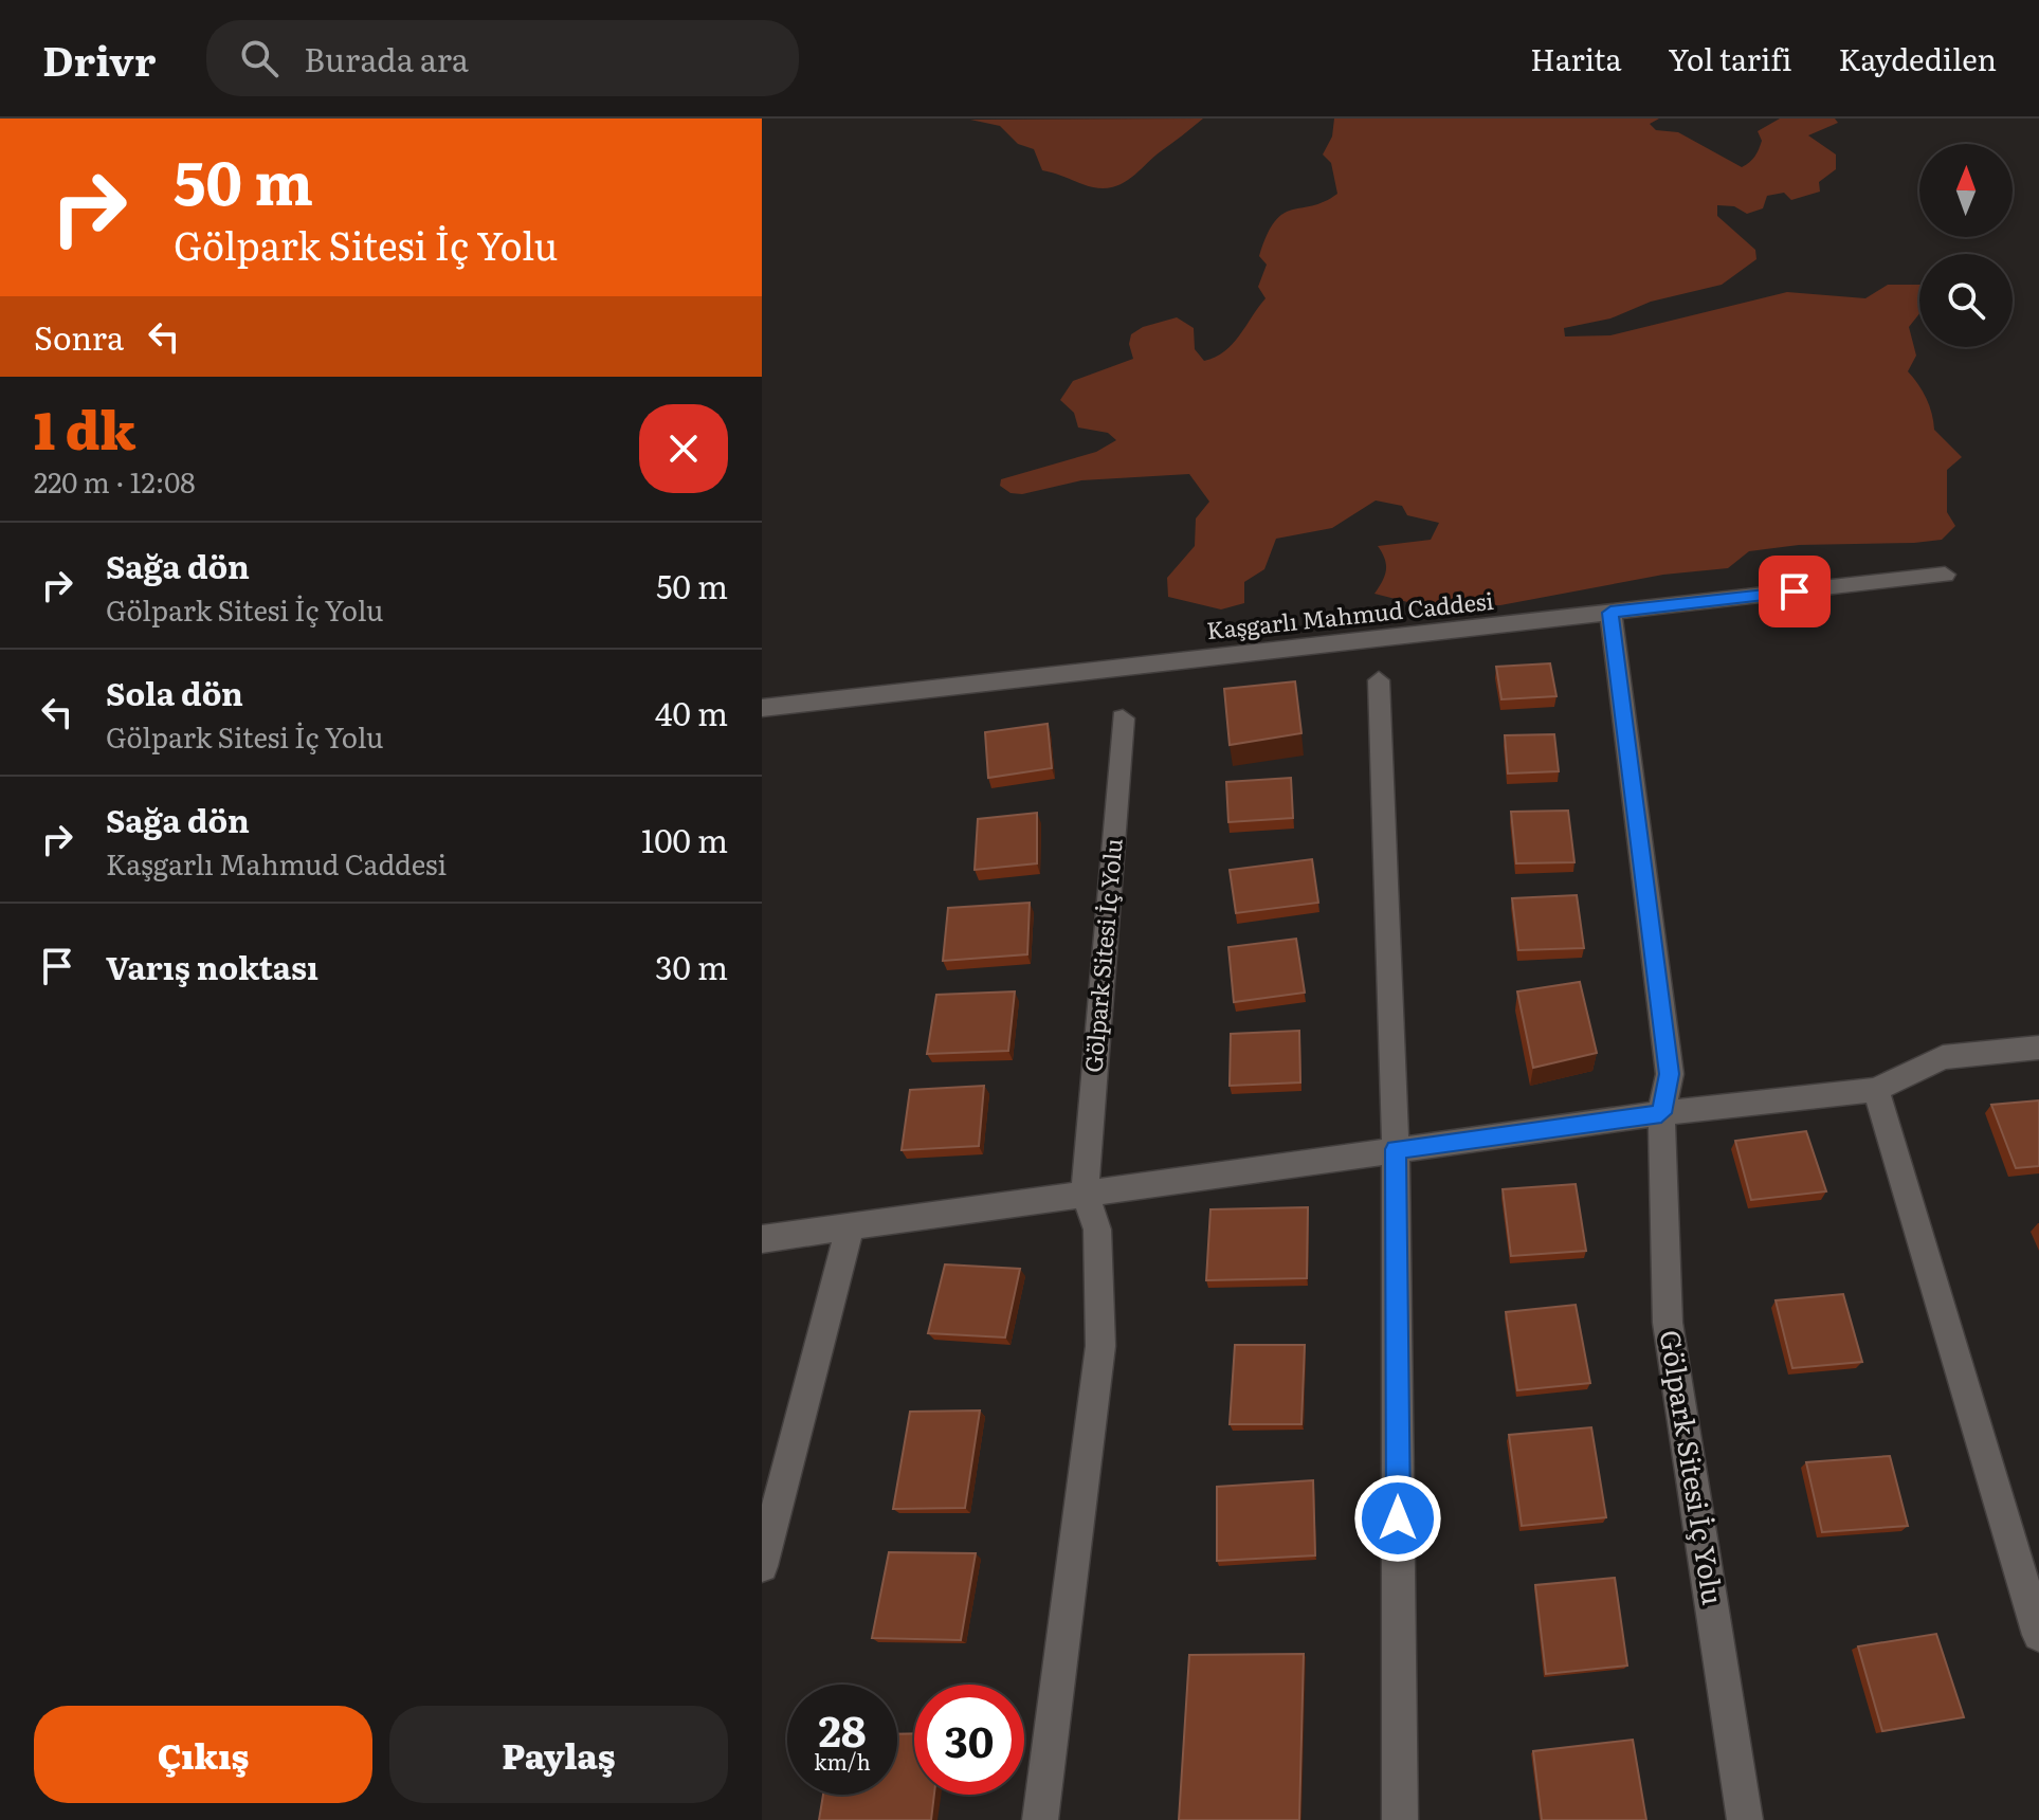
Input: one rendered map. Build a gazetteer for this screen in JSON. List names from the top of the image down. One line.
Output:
{"streets":{"street":["Kaşgarlı Mahmud Caddesi","Gölpark Sitesi İç Yolu"]},"crossings":[["Kaşgarlı Mahmud Caddesi","Gölpark Sitesi İç Yolu"]],"north":"top","page":{"header":"Drivr","search":"Burada ara","nav":["Harita","Yol tarifi","Kaydedilen"],"turn":["50 m","Gölpark Sitesi İç Yolu"],"then":"Sonra","heading":["1 dk","220 m · 12:08"],"list":[{"name":"Sağa dön","note":"Gölpark Sitesi İç Yolu","value":"50 m"},{"name":"Sola dön","note":"Gölpark Sitesi İç Yolu","value":"40 m"},{"name":"Sağa dön","note":"Kaşgarlı Mahmud Caddesi","value":"100 m"},{"name":"Varış noktası","value":"30 m"}],"speed":"28 km/h","limit":"30","buttons":["Çıkış","Paylaş"]}}
